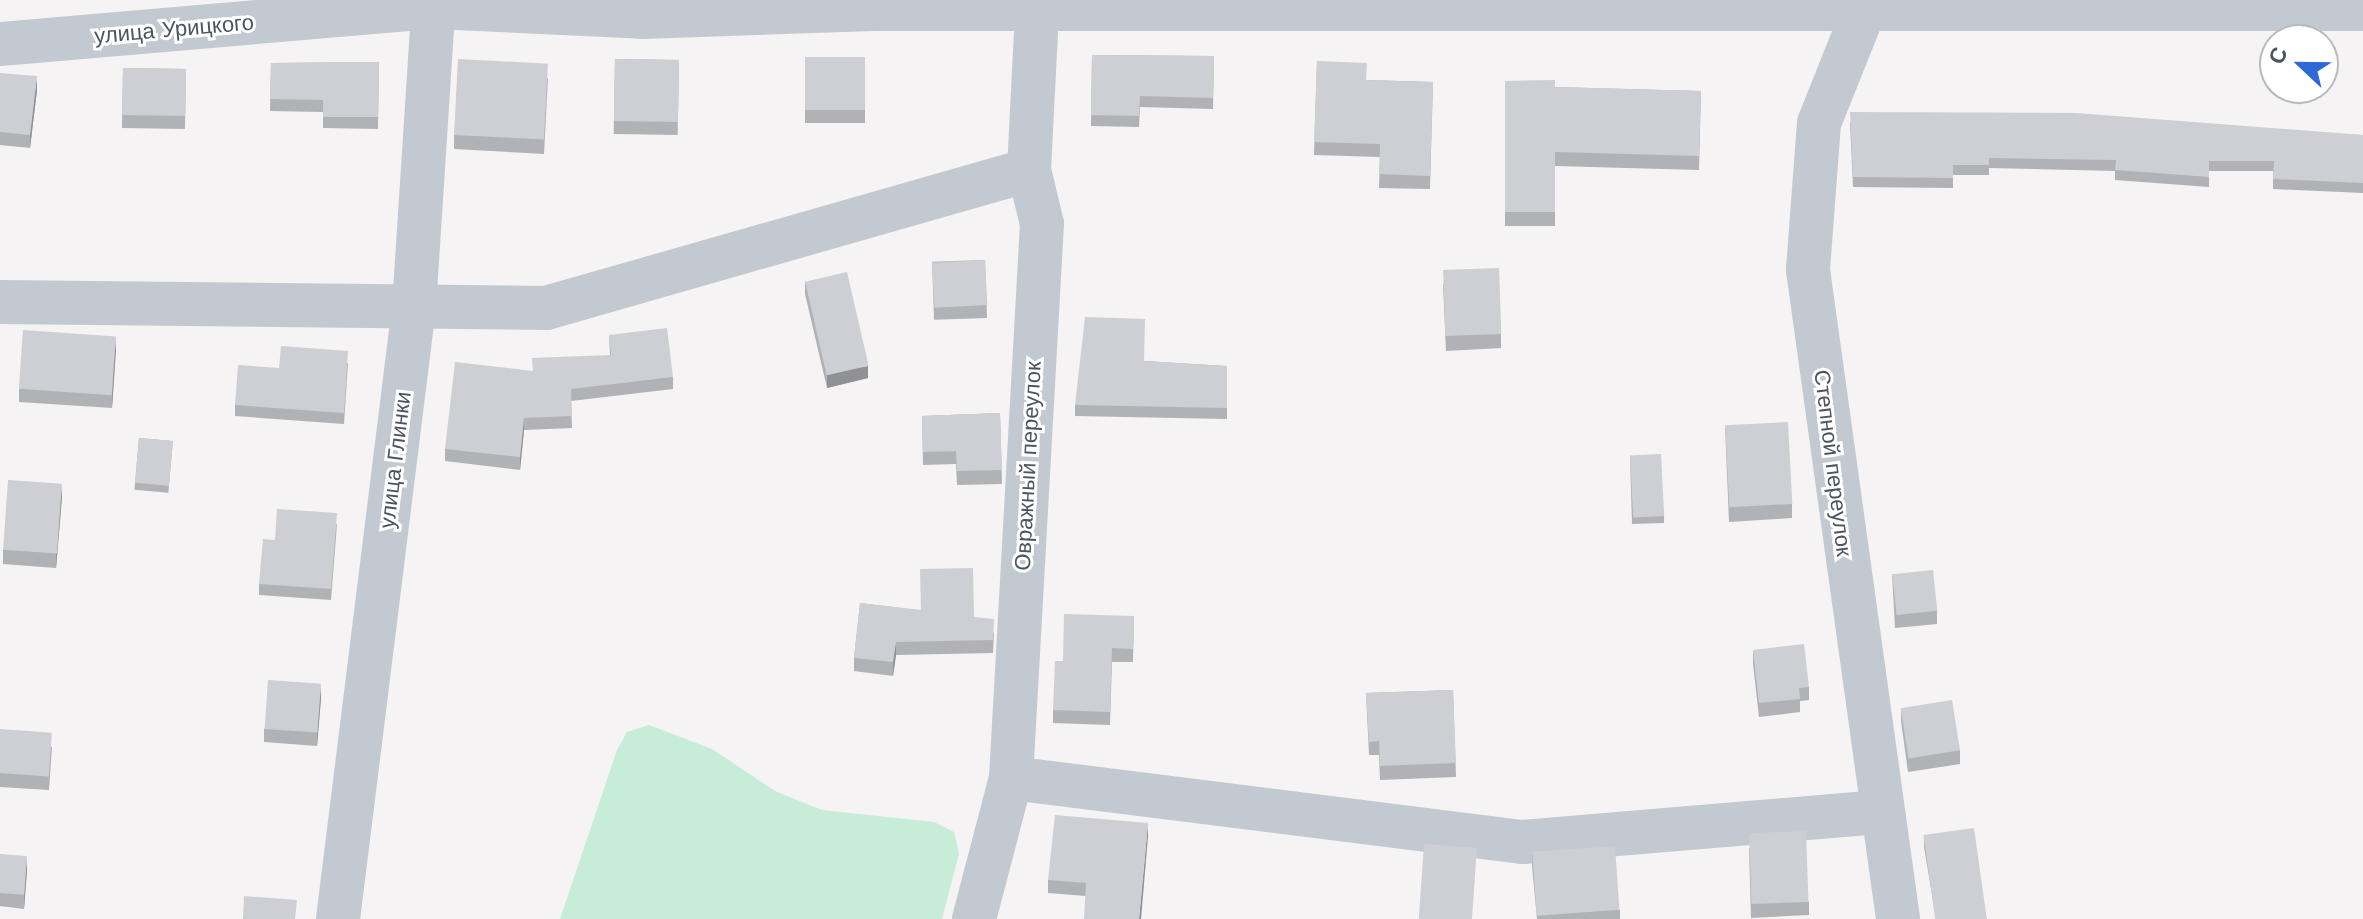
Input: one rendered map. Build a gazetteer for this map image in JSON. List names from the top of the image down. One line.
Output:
{"streets":{"street":["улица Урицкого","улица Глинки","Степной переулок","Овражный переулок"]},"crossings":[["улица Урицкого","улица Глинки"],["улица Урицкого","Степной переулок"],["улица Урицкого","Овражный переулок"]],"north":"left"}
